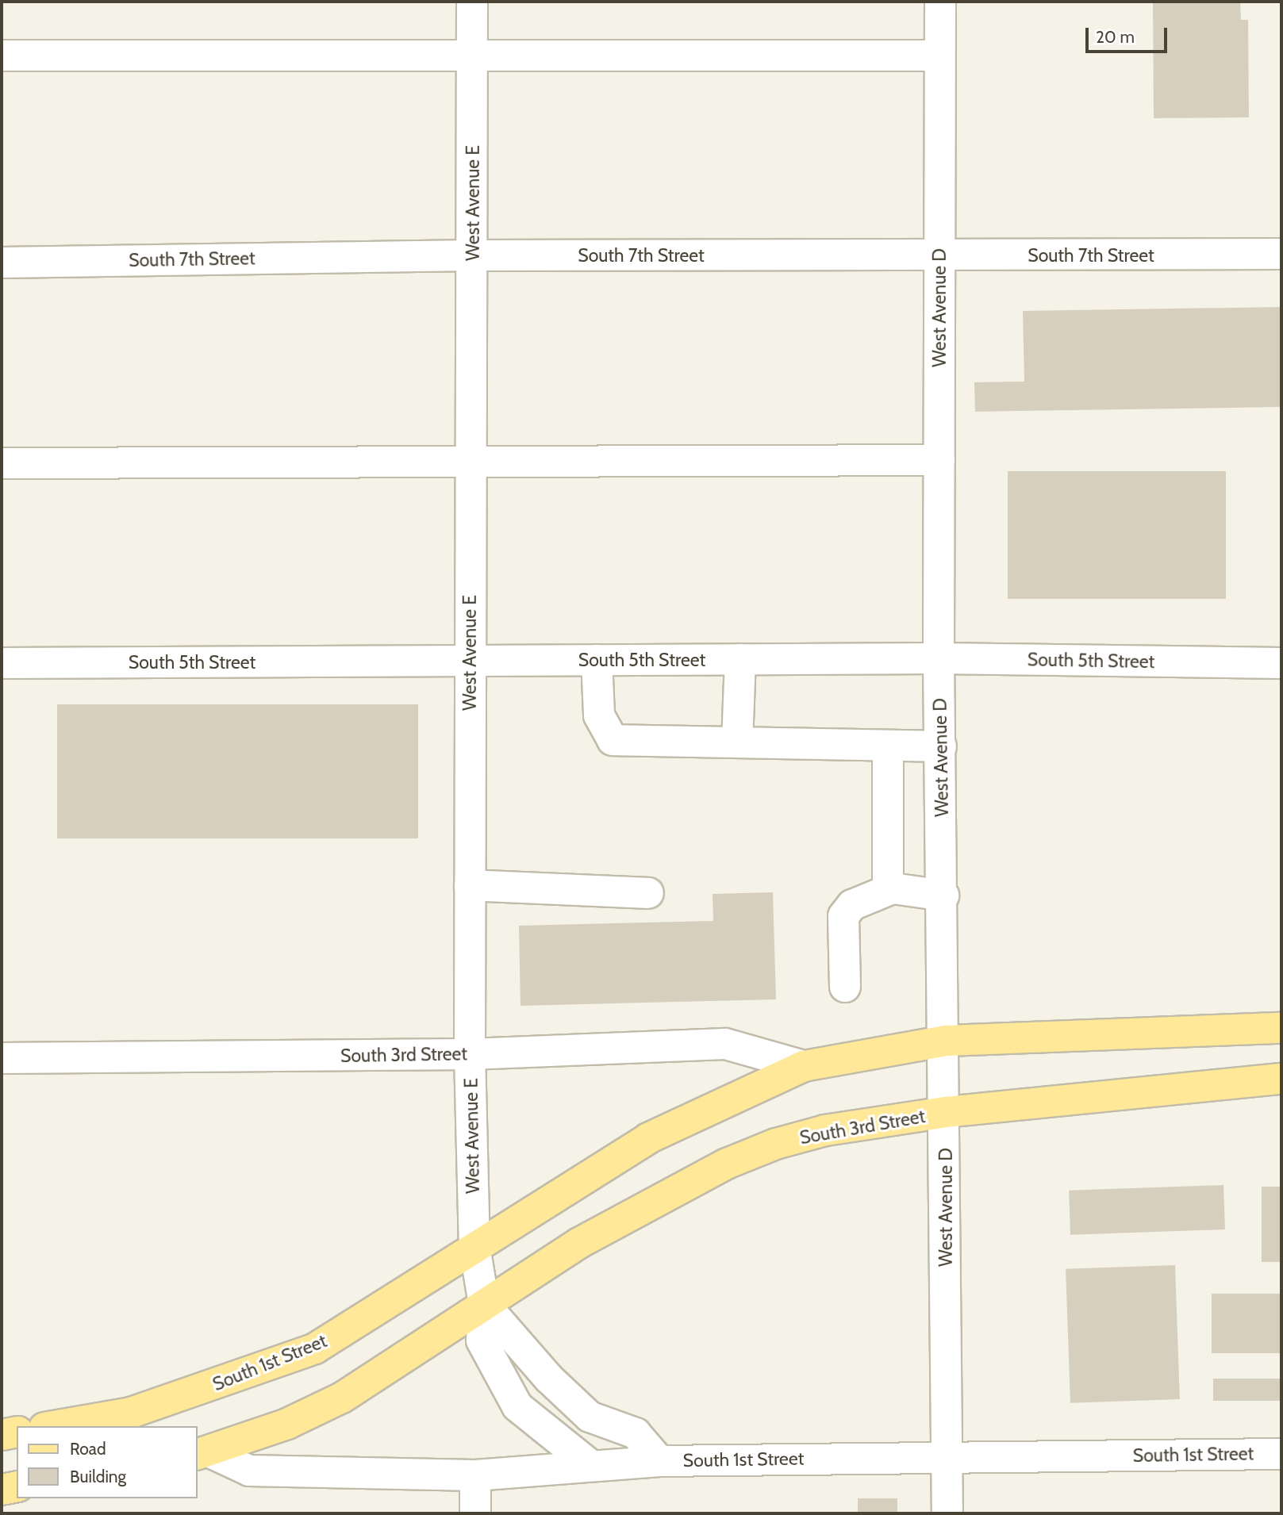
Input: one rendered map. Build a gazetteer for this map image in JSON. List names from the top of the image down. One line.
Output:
{"streets":{"main road":["South 3rd Street","South 1st Street"],"street":["West Avenue E","South 7th Street","West Avenue D","South 5th Street"]},"crossings":[["West Avenue E","South 7th Street"],["West Avenue E","South 5th Street"],["West Avenue E","South 3rd Street"],["West Avenue E","South 1st Street"],["South 7th Street","West Avenue D"],["West Avenue D","South 5th Street"],["West Avenue D","South 3rd Street"],["West Avenue D","South 1st Street"],["South 3rd Street","South 1st Street"]],"legend":["Road","Building"],"scale_bar":"20 m"}
